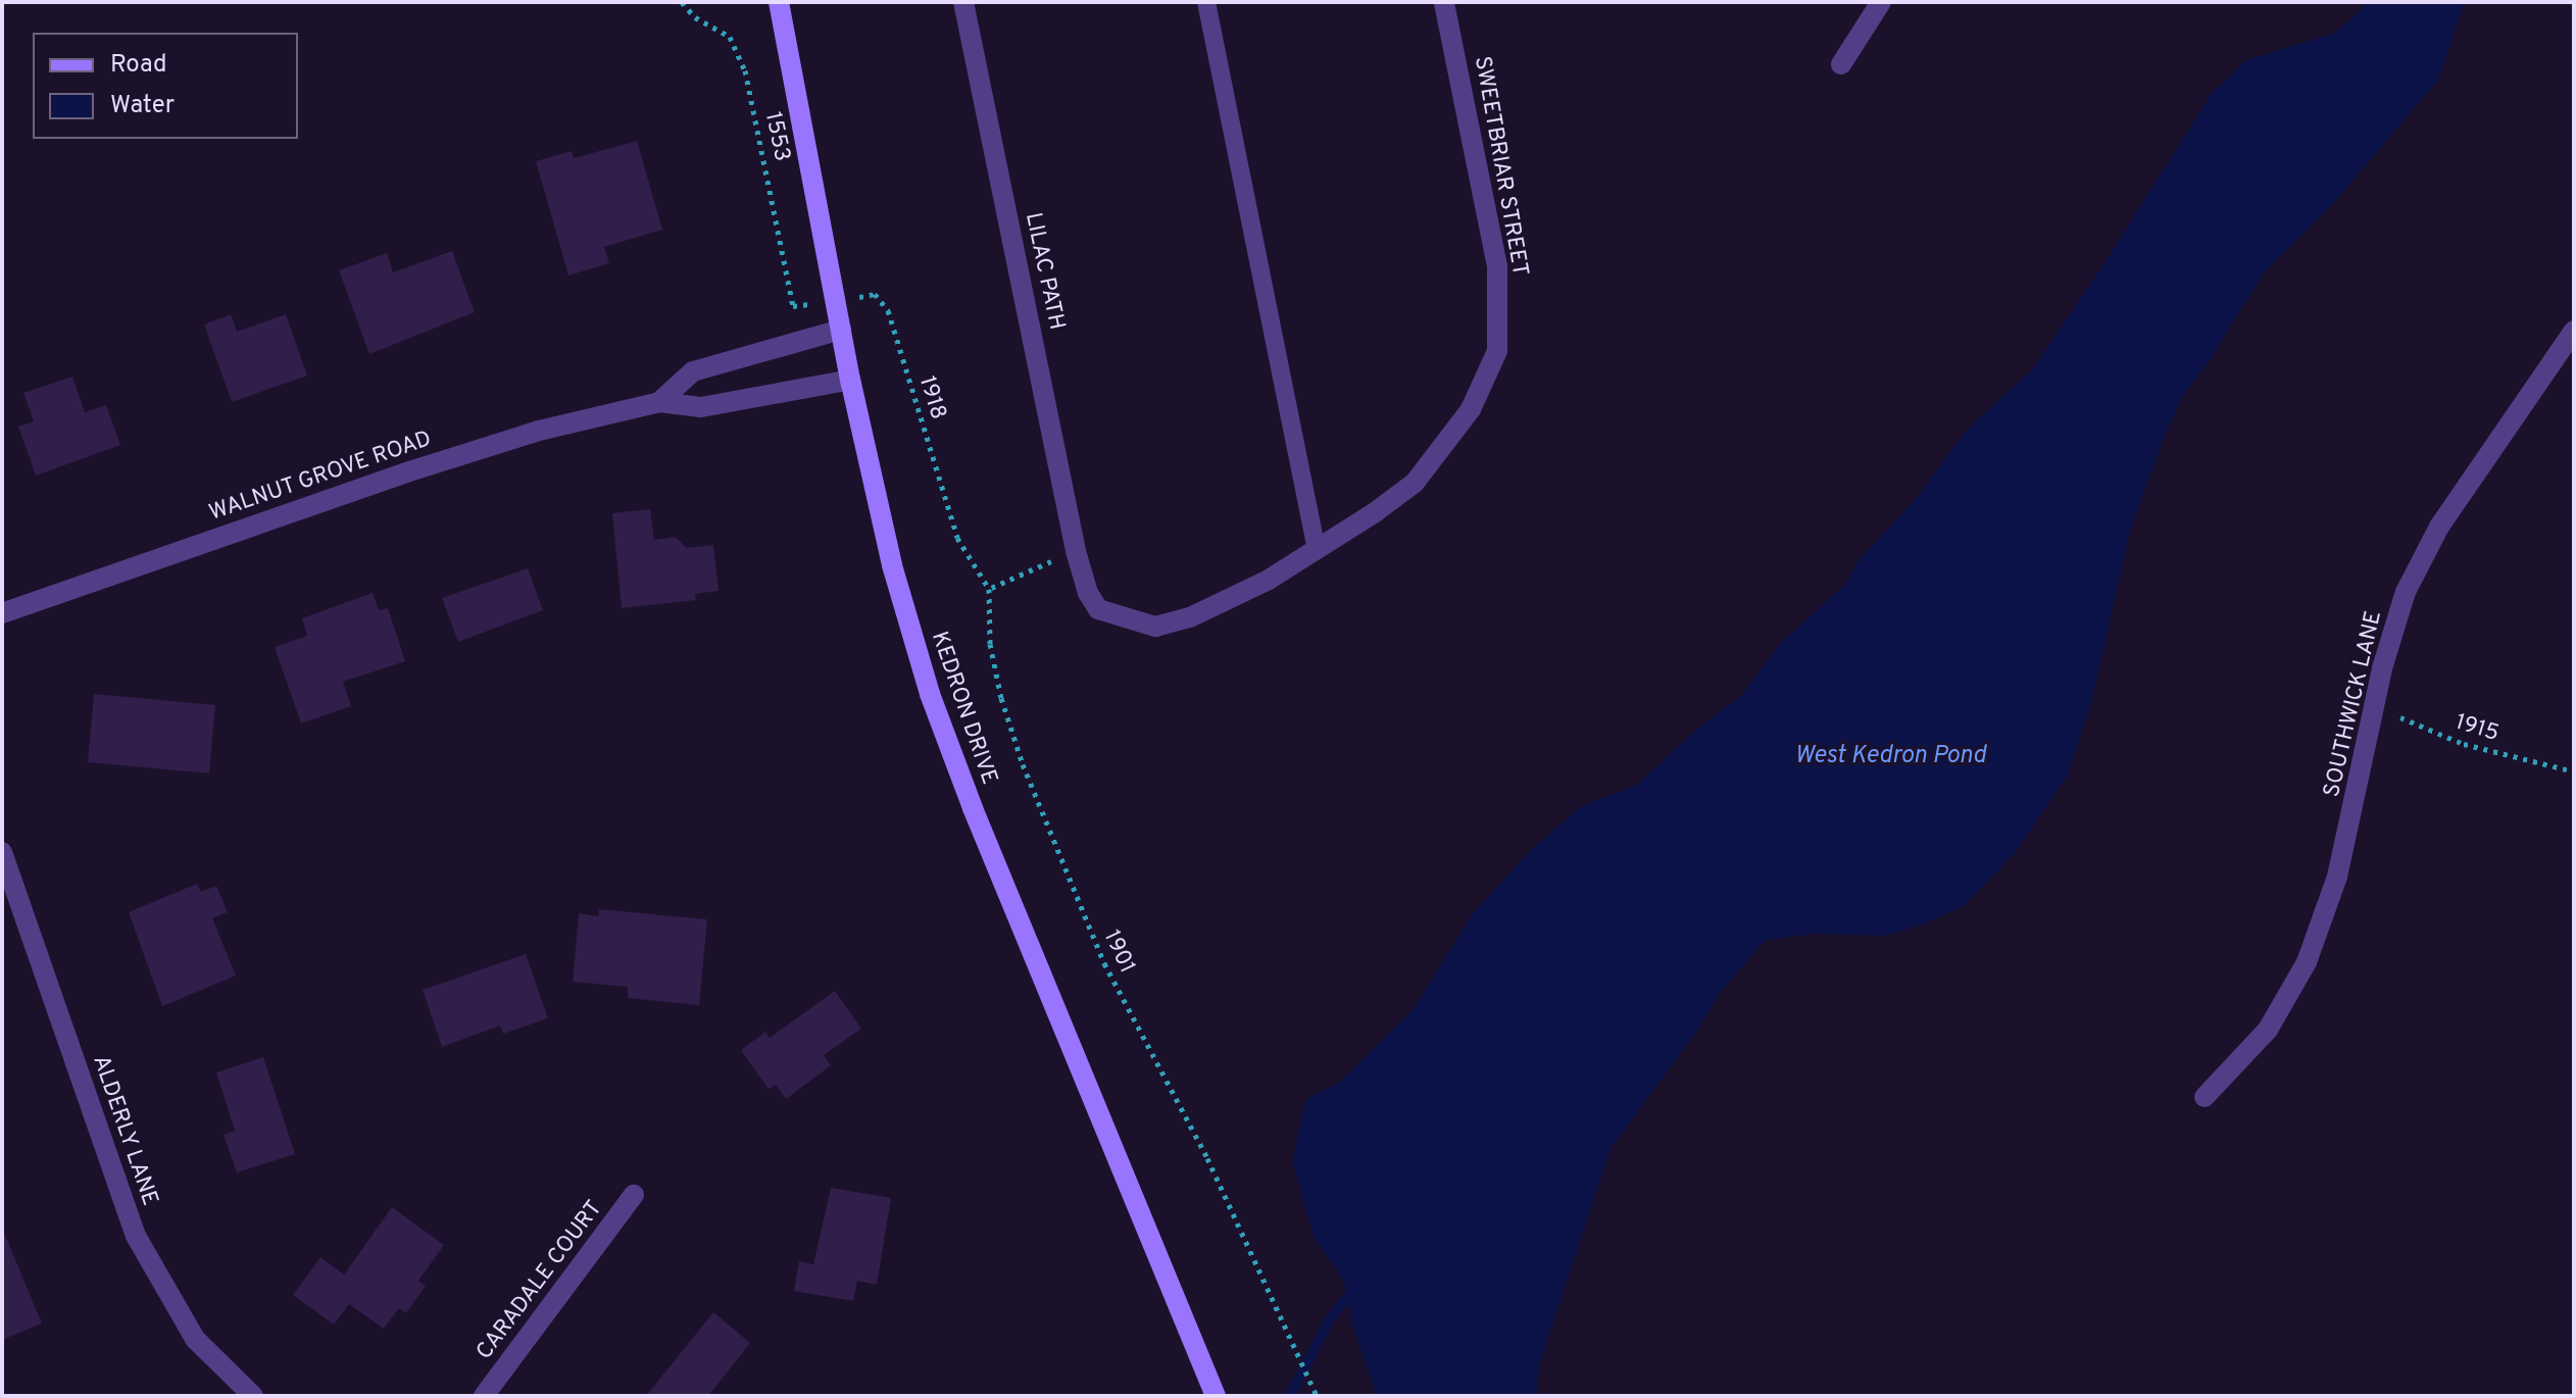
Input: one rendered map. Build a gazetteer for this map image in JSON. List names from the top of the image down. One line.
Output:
{"streets":{"street":["SWEETBRIAR STREET","LILAC PATH","WALNUT GROVE ROAD","SOUTHWICK LANE","KEDRON DRIVE","ALDERLY LANE","CARADALE COURT"],"path":["1553","1918","1915","1901"]},"crossings":[["1553","1918"],["SWEETBRIAR STREET","LILAC PATH"],["1918","KEDRON DRIVE"],["1918","1901"],["WALNUT GROVE ROAD","KEDRON DRIVE"],["SOUTHWICK LANE","1915"]],"water":["West Kedron Pond"],"legend":["Road","Water"]}
